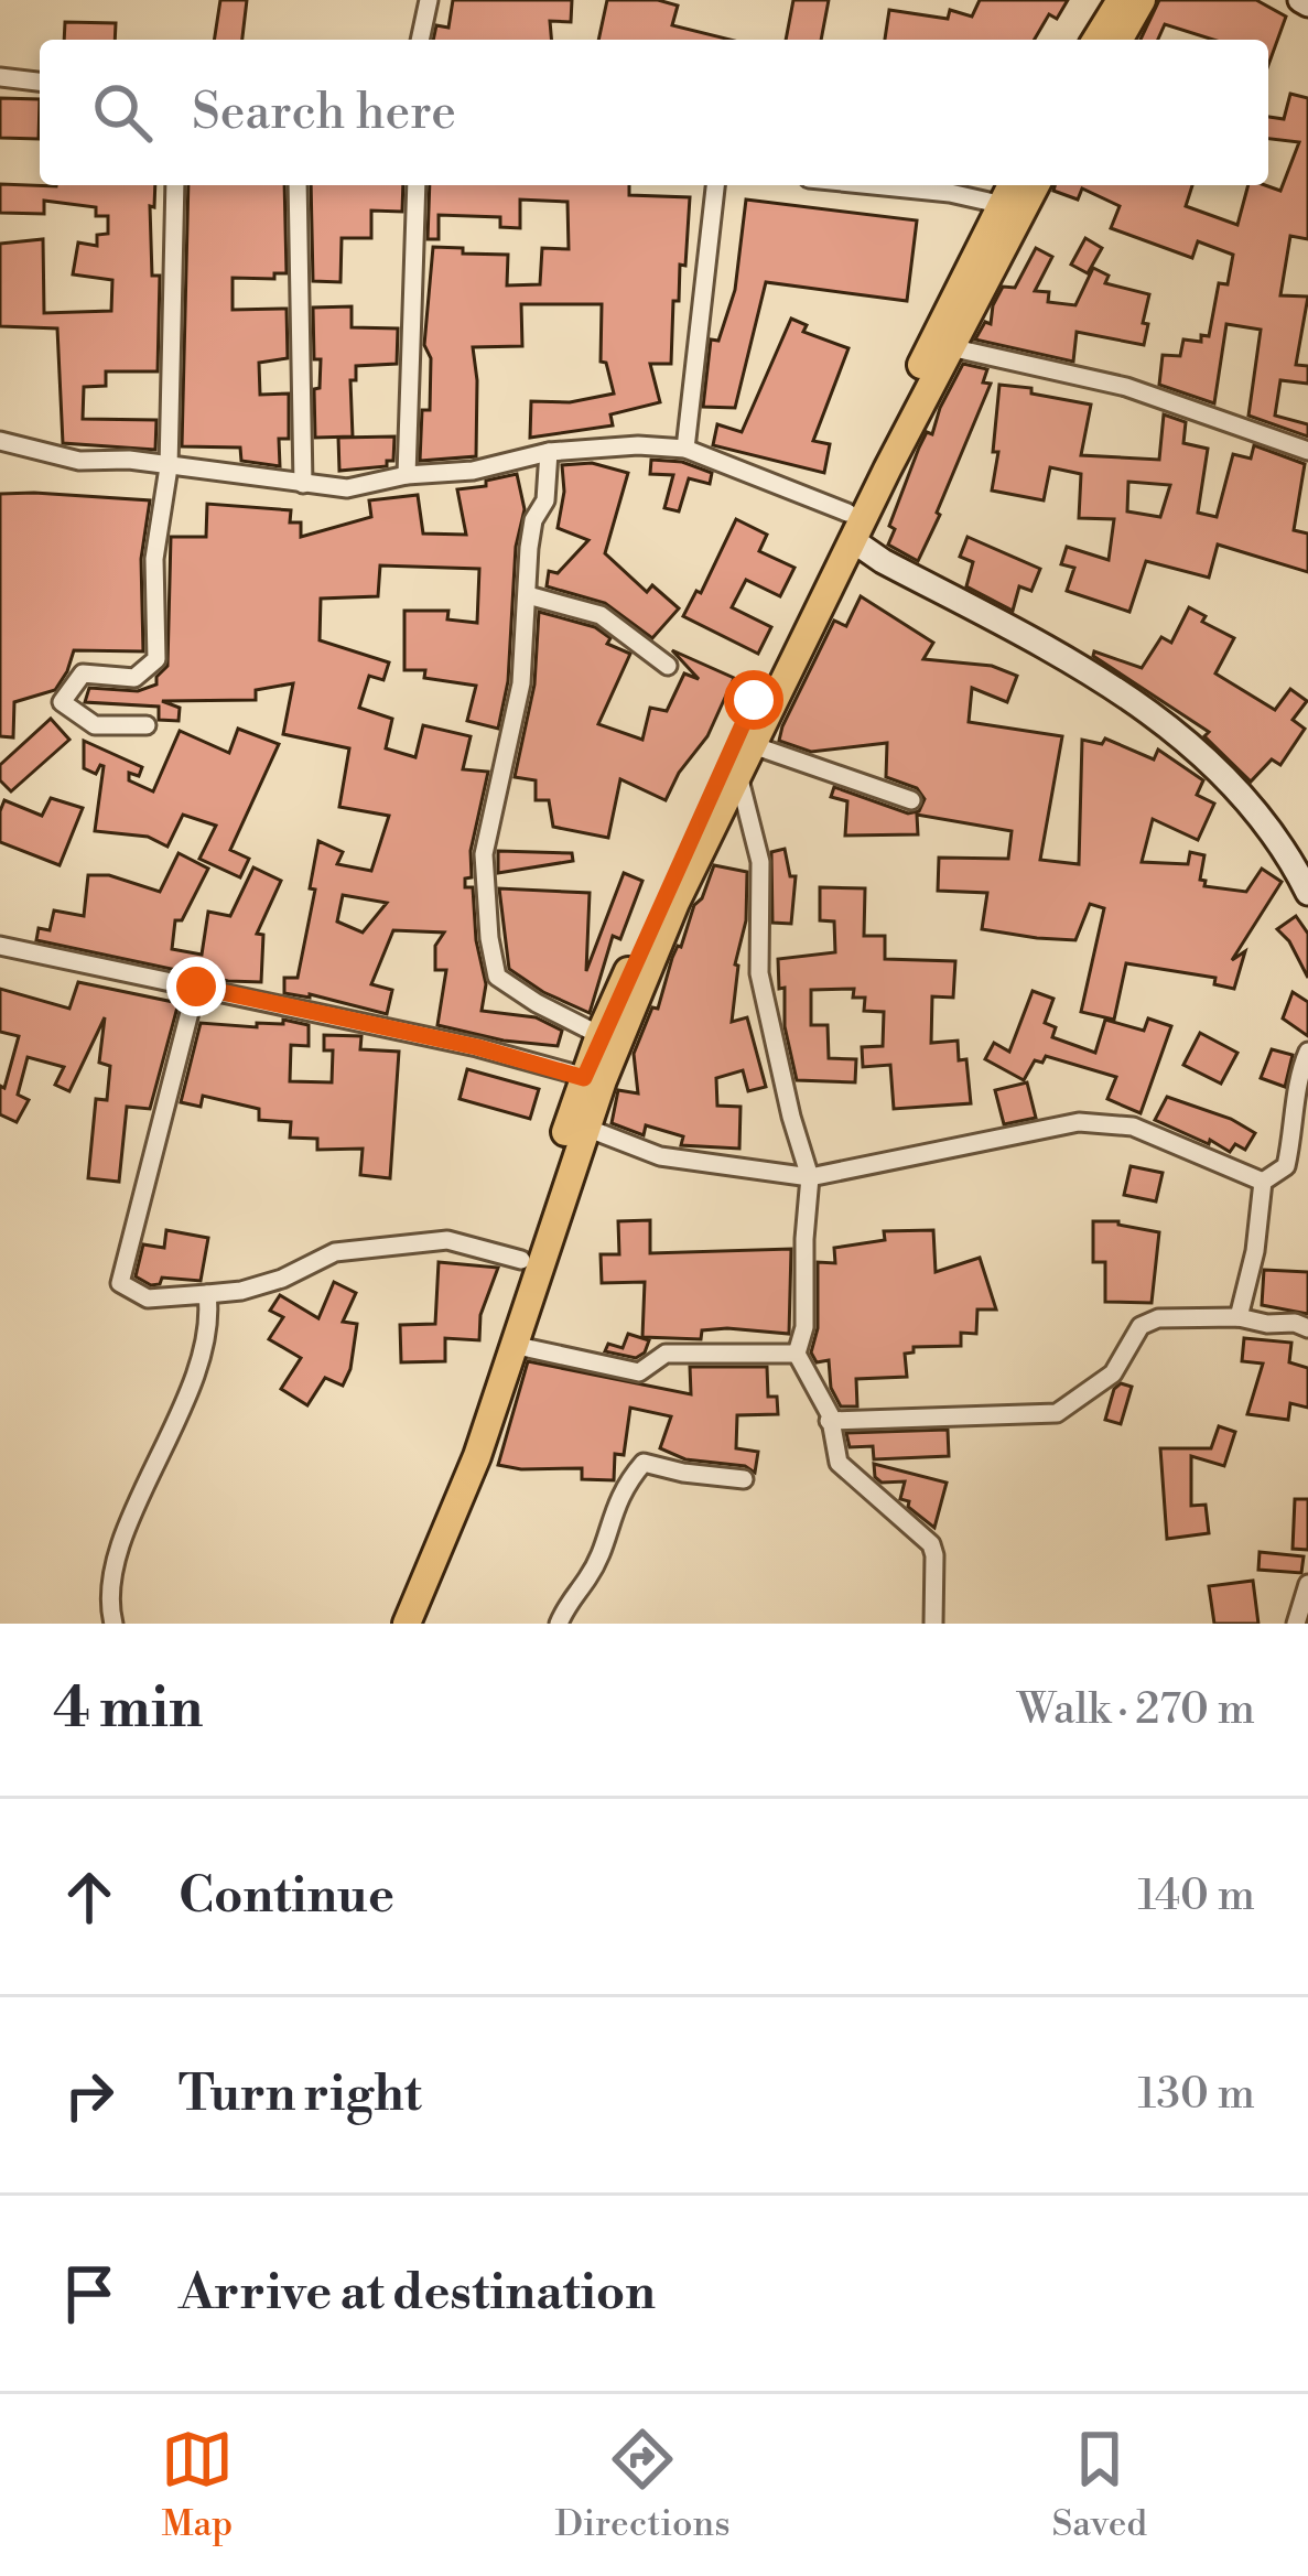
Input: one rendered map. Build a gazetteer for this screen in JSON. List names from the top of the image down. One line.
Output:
{"page":{"search":"Search here","heading":["4 min","Walk · 270 m"],"list":[["Continue","140 m"],["Turn right","130 m"],"Arrive at destination"],"nav":["Map","Directions","Saved"]}}
